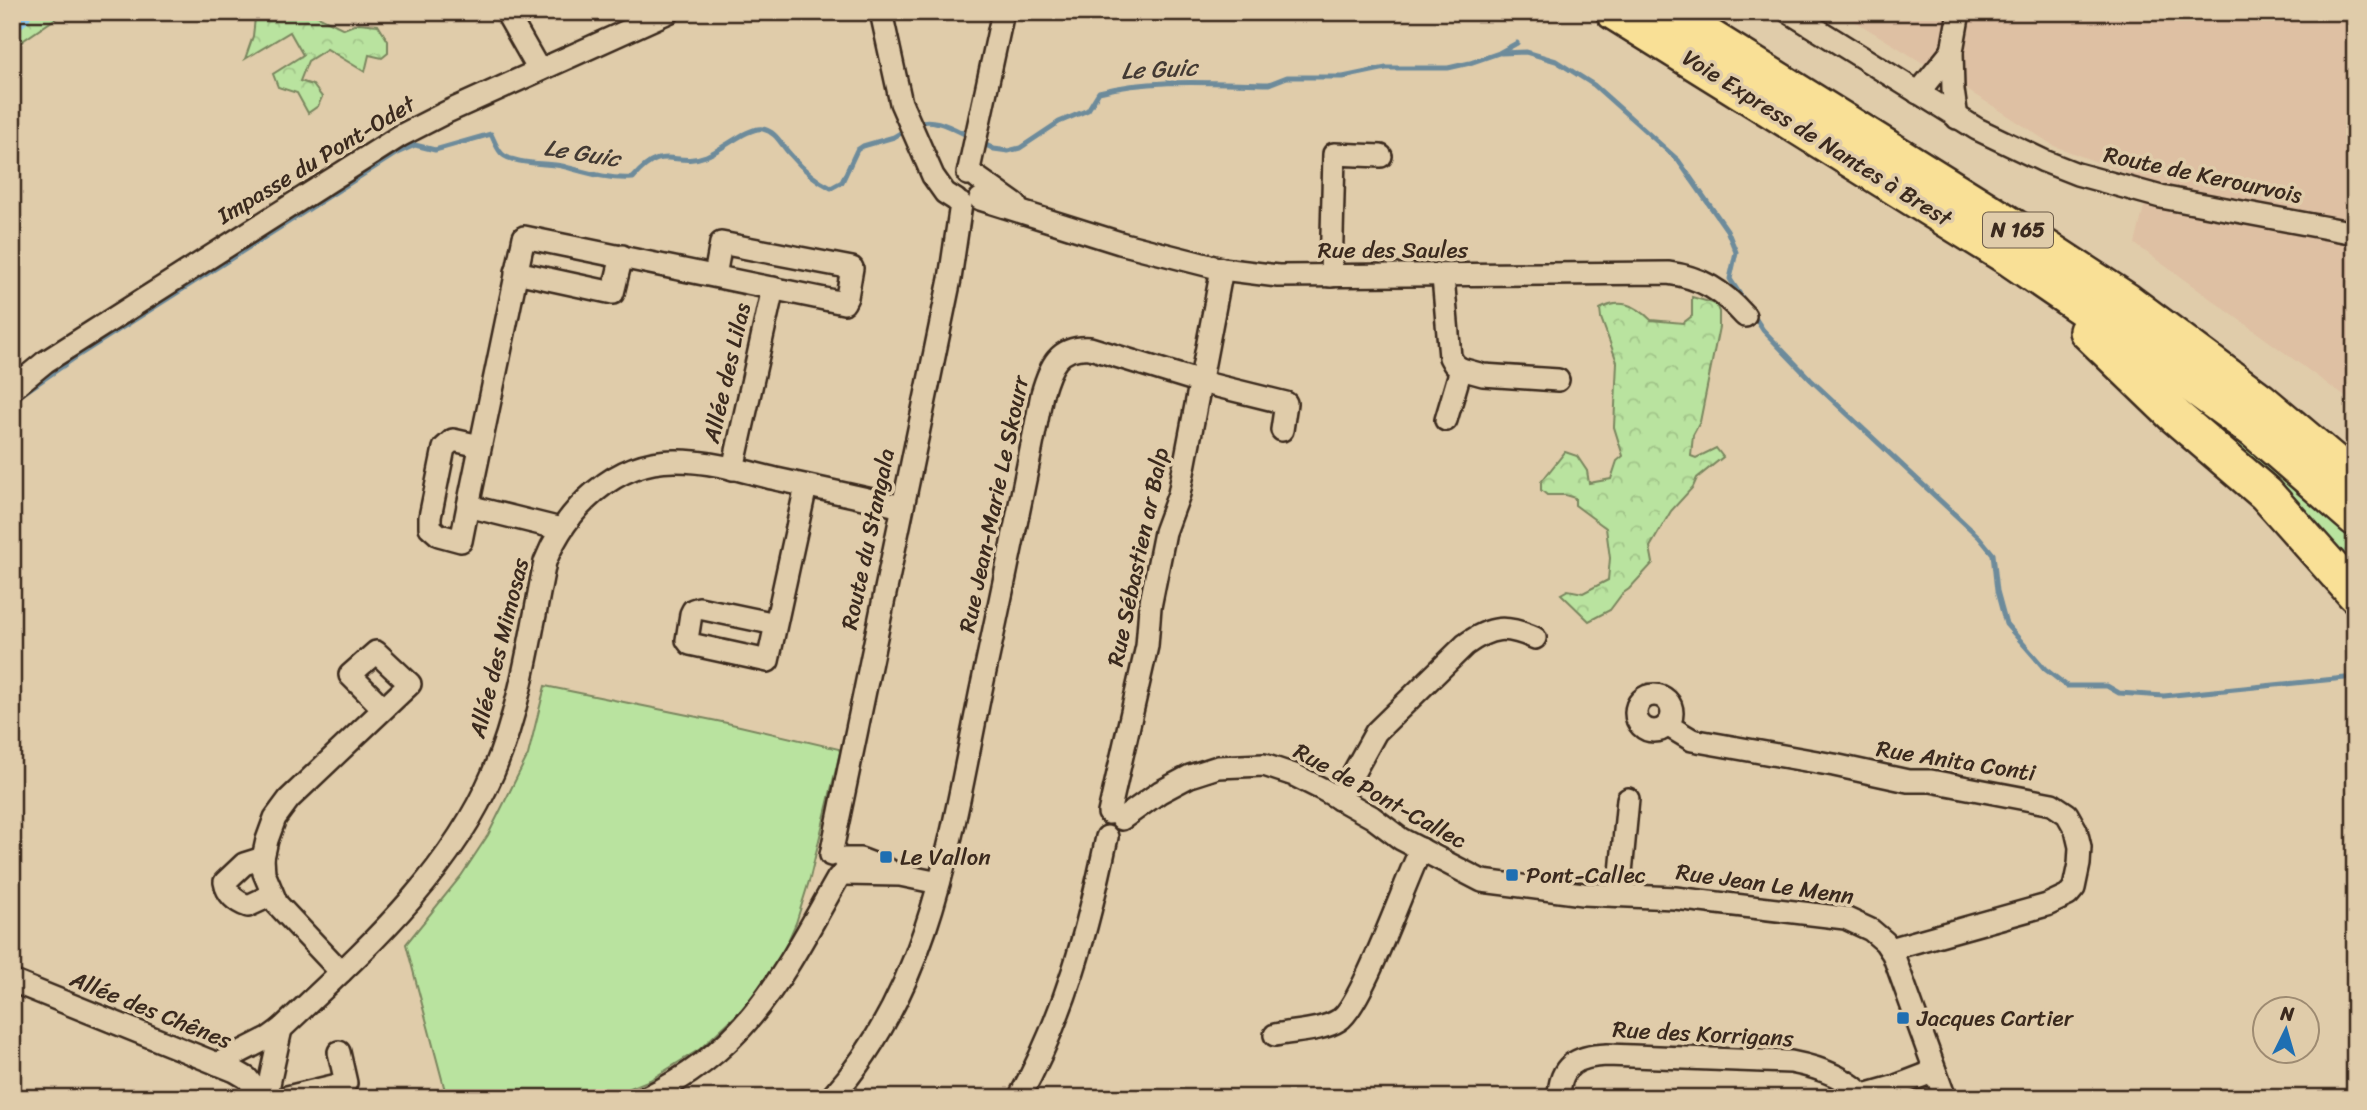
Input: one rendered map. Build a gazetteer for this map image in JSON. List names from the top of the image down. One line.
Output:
{"streets":{"highway":["Voie Express de Nantes à Brest","N 165"],"street":["Impasse du Pont-Odet","Route de Kerourvois","Rue des Saules","Allée des Lilas","Rue Jean-Marie Le Skourr","Route du Stangala","Rue Sébastien ar Balp","Allée des Mimosas","Rue Anita Conti","Rue de Pont-Callec","Rue Jean Le Menn","Allée des Chênes","Rue des Korrigans"]},"crossings":[["Rue des Saules","Route du Stangala"],["Rue des Saules","Rue Sébastien ar Balp"],["Allée des Lilas","Allée des Mimosas"],["Rue Jean-Marie Le Skourr","Rue Sébastien ar Balp"],["Route du Stangala","Allée des Mimosas"],["Rue Sébastien ar Balp","Rue de Pont-Callec"],["Allée des Mimosas","Allée des Chênes"],["Rue Anita Conti","Rue Jean Le Menn"],["Rue de Pont-Callec","Rue Jean Le Menn"]],"water":["Le Guic"],"places":{"transit":["Le Vallon","Pont-Callec","Jacques Cartier"]},"north":"top"}
